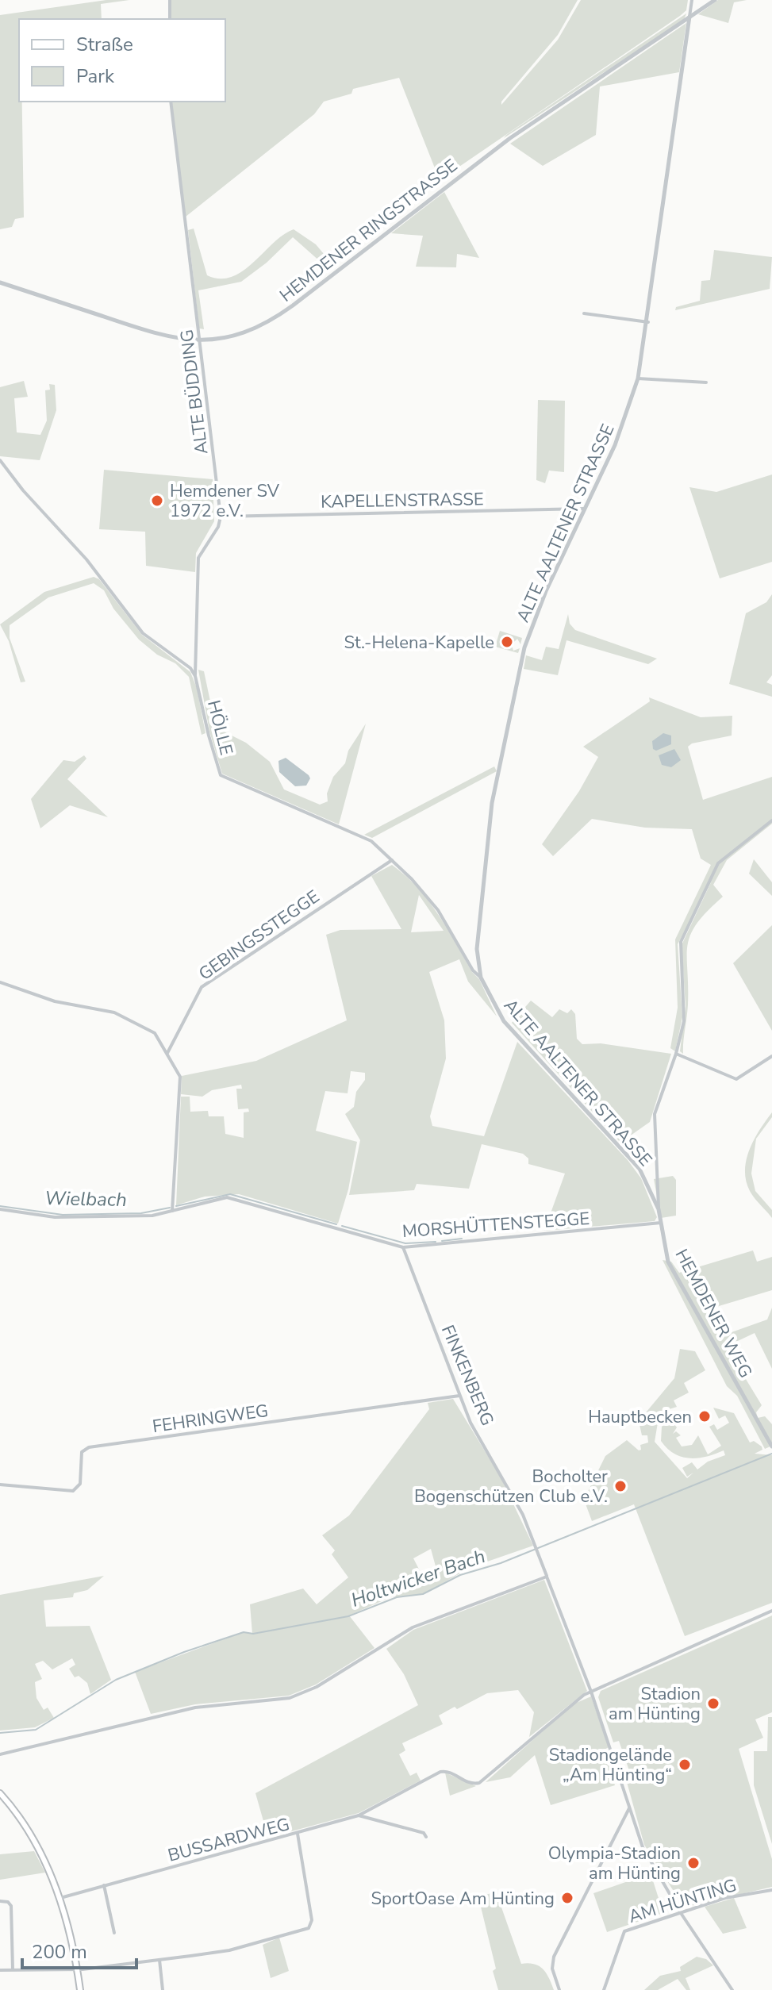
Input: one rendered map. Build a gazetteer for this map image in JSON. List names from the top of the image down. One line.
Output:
{"streets":{"street":["HEMDENER RINGSTRASSE","ALTE BÜDDING","KAPELLENSTRASSE","ALTE AALTENER STRASSE","HÖLLE","GEBINGSSTEGGE","MORSHÜTTENSTEGGE","HEMDENER WEG","FINKENBERG","FEHRINGWEG","BUSSARDWEG","AM HÜNTING"]},"crossings":[["HEMDENER RINGSTRASSE","ALTE BÜDDING"],["HEMDENER RINGSTRASSE","ALTE AALTENER STRASSE"],["ALTE BÜDDING","KAPELLENSTRASSE"],["KAPELLENSTRASSE","ALTE AALTENER STRASSE"],["ALTE AALTENER STRASSE","HÖLLE"],["ALTE AALTENER STRASSE","MORSHÜTTENSTEGGE"],["ALTE AALTENER STRASSE","HEMDENER WEG"],["HÖLLE","GEBINGSSTEGGE"],["MORSHÜTTENSTEGGE","HEMDENER WEG"],["MORSHÜTTENSTEGGE","FINKENBERG"],["FINKENBERG","FEHRINGWEG"]],"water":["Wielbach","Holtwicker Bach"],"places":["Hemdener SV 1972 e.V.","St.-Helena-Kapelle","Hauptbecken","Bocholter Bogenschützen Club e.V.","Stadion am Hünting","Stadiongelände „Am Hünting“","Olympia-Stadion am Hünting","SportOase Am Hünting"],"legend":["Straße","Park"],"scale_bar":"200 m"}
